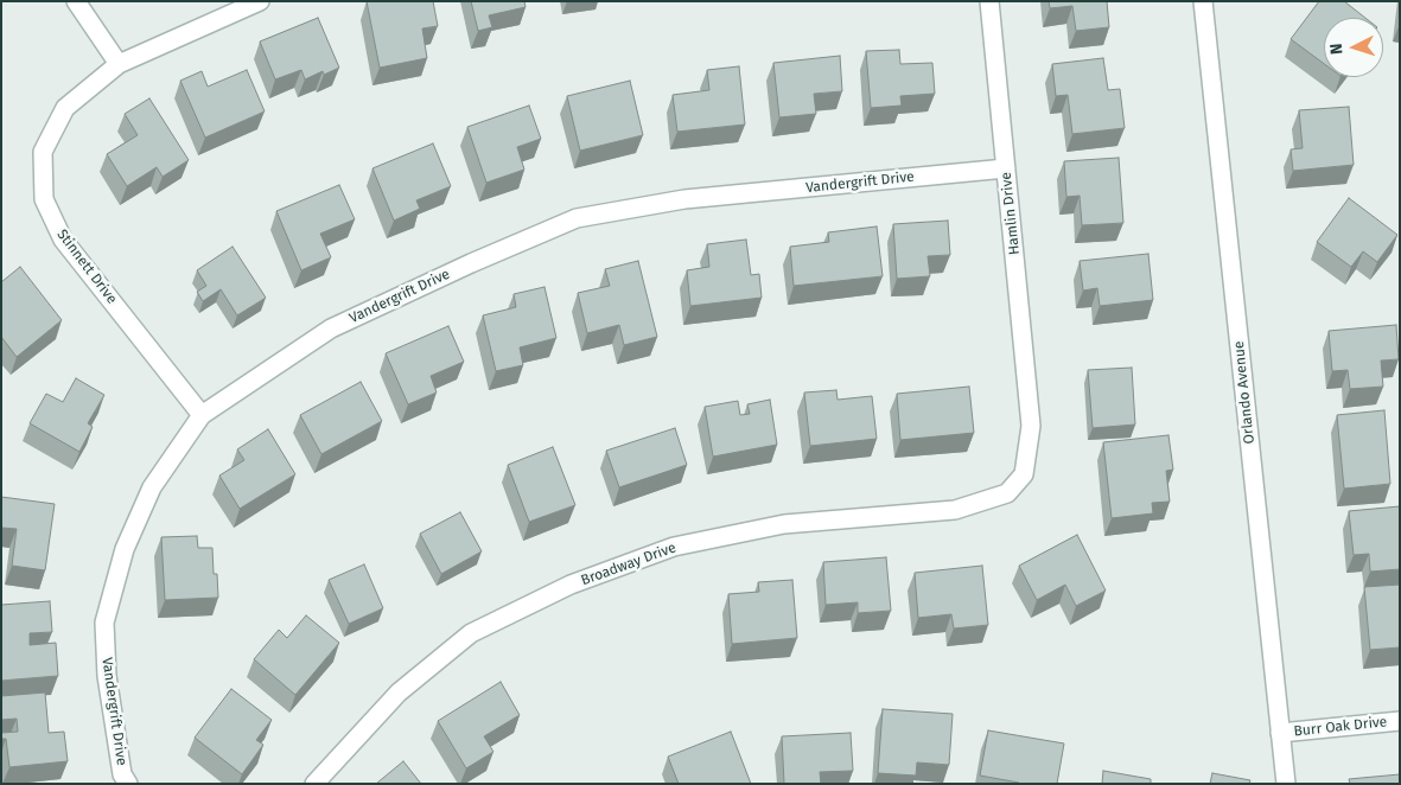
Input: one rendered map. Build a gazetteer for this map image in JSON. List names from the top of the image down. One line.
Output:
{"streets":{"street":["Vandergrift Drive","Hamlin Drive","Stinnett Drive","Orlando Avenue","Broadway Drive","Burr Oak Drive"]},"crossings":[["Vandergrift Drive","Hamlin Drive"],["Vandergrift Drive","Stinnett Drive"],["Hamlin Drive","Broadway Drive"],["Orlando Avenue","Burr Oak Drive"]],"north":"left"}
